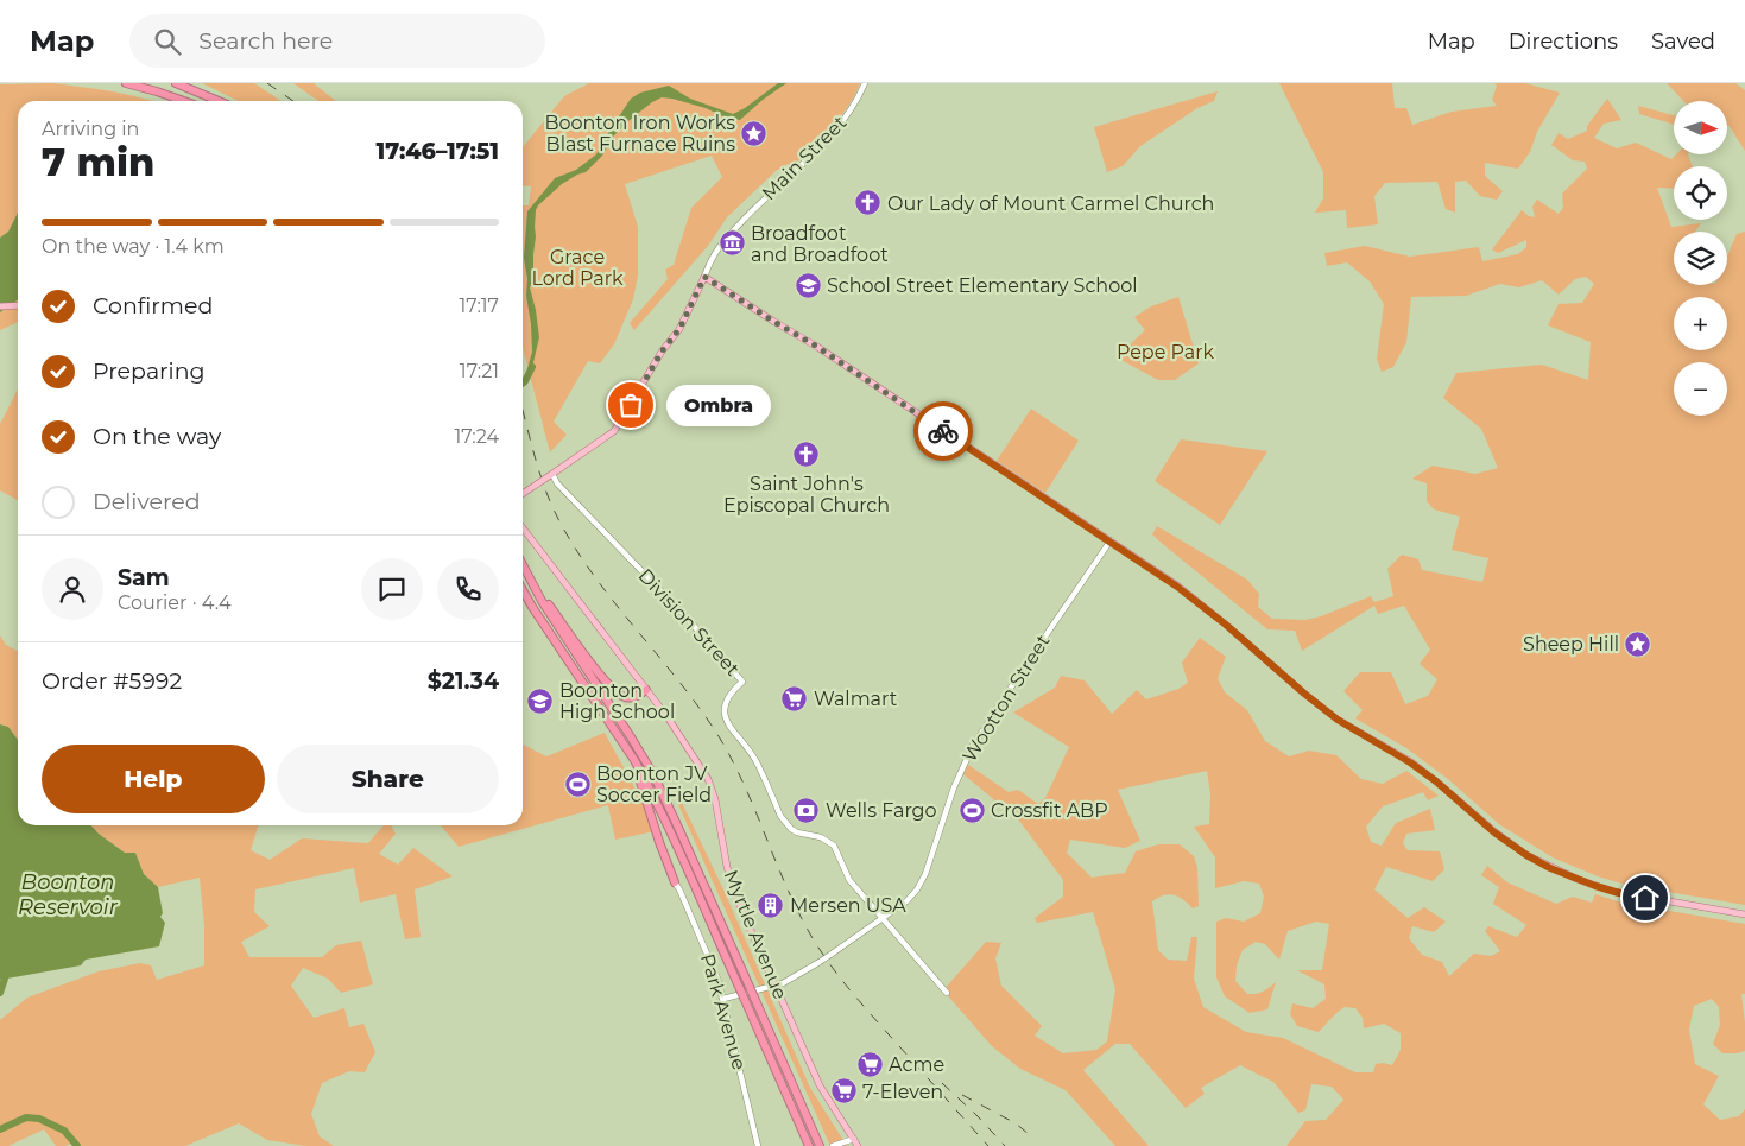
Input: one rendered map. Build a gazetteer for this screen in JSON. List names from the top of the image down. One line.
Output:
{"streets":{"main road":["Main Street","Myrtle Avenue"],"street":["Division Street","Wootton Street","Park Avenue"]},"crossings":[["Main Street","Division Street"],["Division Street","Wootton Street"],["Wootton Street","Myrtle Avenue"],["Wootton Street","Park Avenue"]],"water":["Boonton Reservoir"],"parks":["Grace Lord Park","Pepe Park"],"places":{"place":["Boonton Iron Works Blast Furnace Ruins","Sheep Hill"],"church":["Our Lady of Mount Carmel Church","Saint John's Episcopal Church"],"museum":["Broadfoot and Broadfoot"],"school or university":["School Street Elementary School","Boonton High School"],"other":["Ombra"],"supermarket":["Walmart","Acme","7-Eleven"],"sports":["Boonton JV Soccer Field","Crossfit ABP"],"bank":["Wells Fargo"],"building":["Mersen USA"]},"north":"right","page":{"header":"Map","search":"Search here","nav":["Map","Directions","Saved"],"map_buttons":["+","−"],"heading":["7 min","Arriving in","17:46–17:51"],"panel":["Sam","Courier · 4.4","Order #5992","$21.34"],"bar":"On the way · 1.4 km","list":[["Confirmed","17:17"],["Preparing","17:21"],["On the way","17:24"],"Delivered"],"bubble":"Ombra","buttons":["Help","Share"]}}
